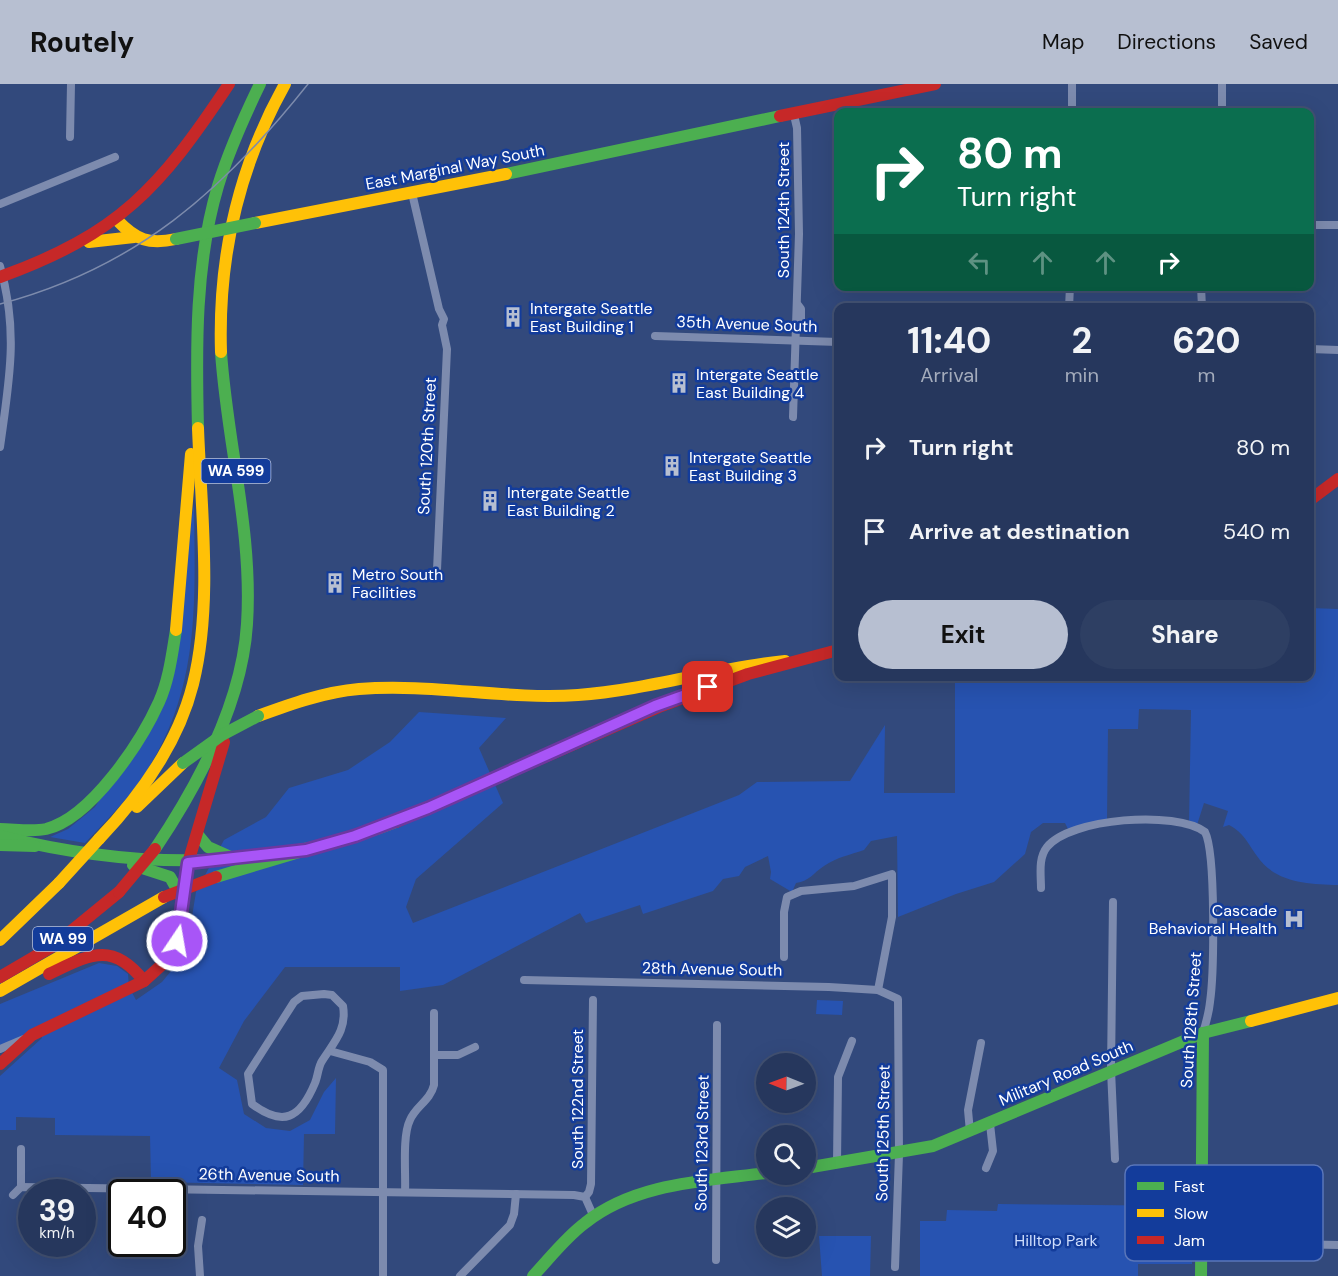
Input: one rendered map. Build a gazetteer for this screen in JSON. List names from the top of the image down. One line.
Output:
{"streets":{"main road":["East Marginal Way South","WA 599","WA 99","South 128th Street","Military Road South"],"street":["South 124th Street","35th Avenue South","South 120th Street","28th Avenue South","South 122nd Street","South 125th Street","South 123rd Street","26th Avenue South"]},"crossings":[["East Marginal Way South","South 124th Street"],["East Marginal Way South","South 120th Street"],["South 124th Street","35th Avenue South"],["WA 599","WA 99"],["28th Avenue South","South 125th Street"],["South 128th Street","Military Road South"],["Military Road South","South 125th Street"],["South 122nd Street","26th Avenue South"]],"parks":["Hilltop Park"],"places":{"building":["Intergate Seattle East Building 1","Intergate Seattle East Building 4","Intergate Seattle East Building 3","Intergate Seattle East Building 2","Metro South Facilities"],"hospital":["Cascade Behavioral Health"]},"legend":["Fast","Slow","Jam"],"north":"left","page":{"header":"Routely","nav":["Map","Directions","Saved"],"turn":["80 m","Turn right"],"eta":["11:40","Arrival","2","min","620","m"],"list":[{"name":"Turn right","value":"80 m"},{"name":"Arrive at destination","value":"540 m"}],"buttons":["Exit","Share"],"speed":"39 km/h","limit":"40"}}
